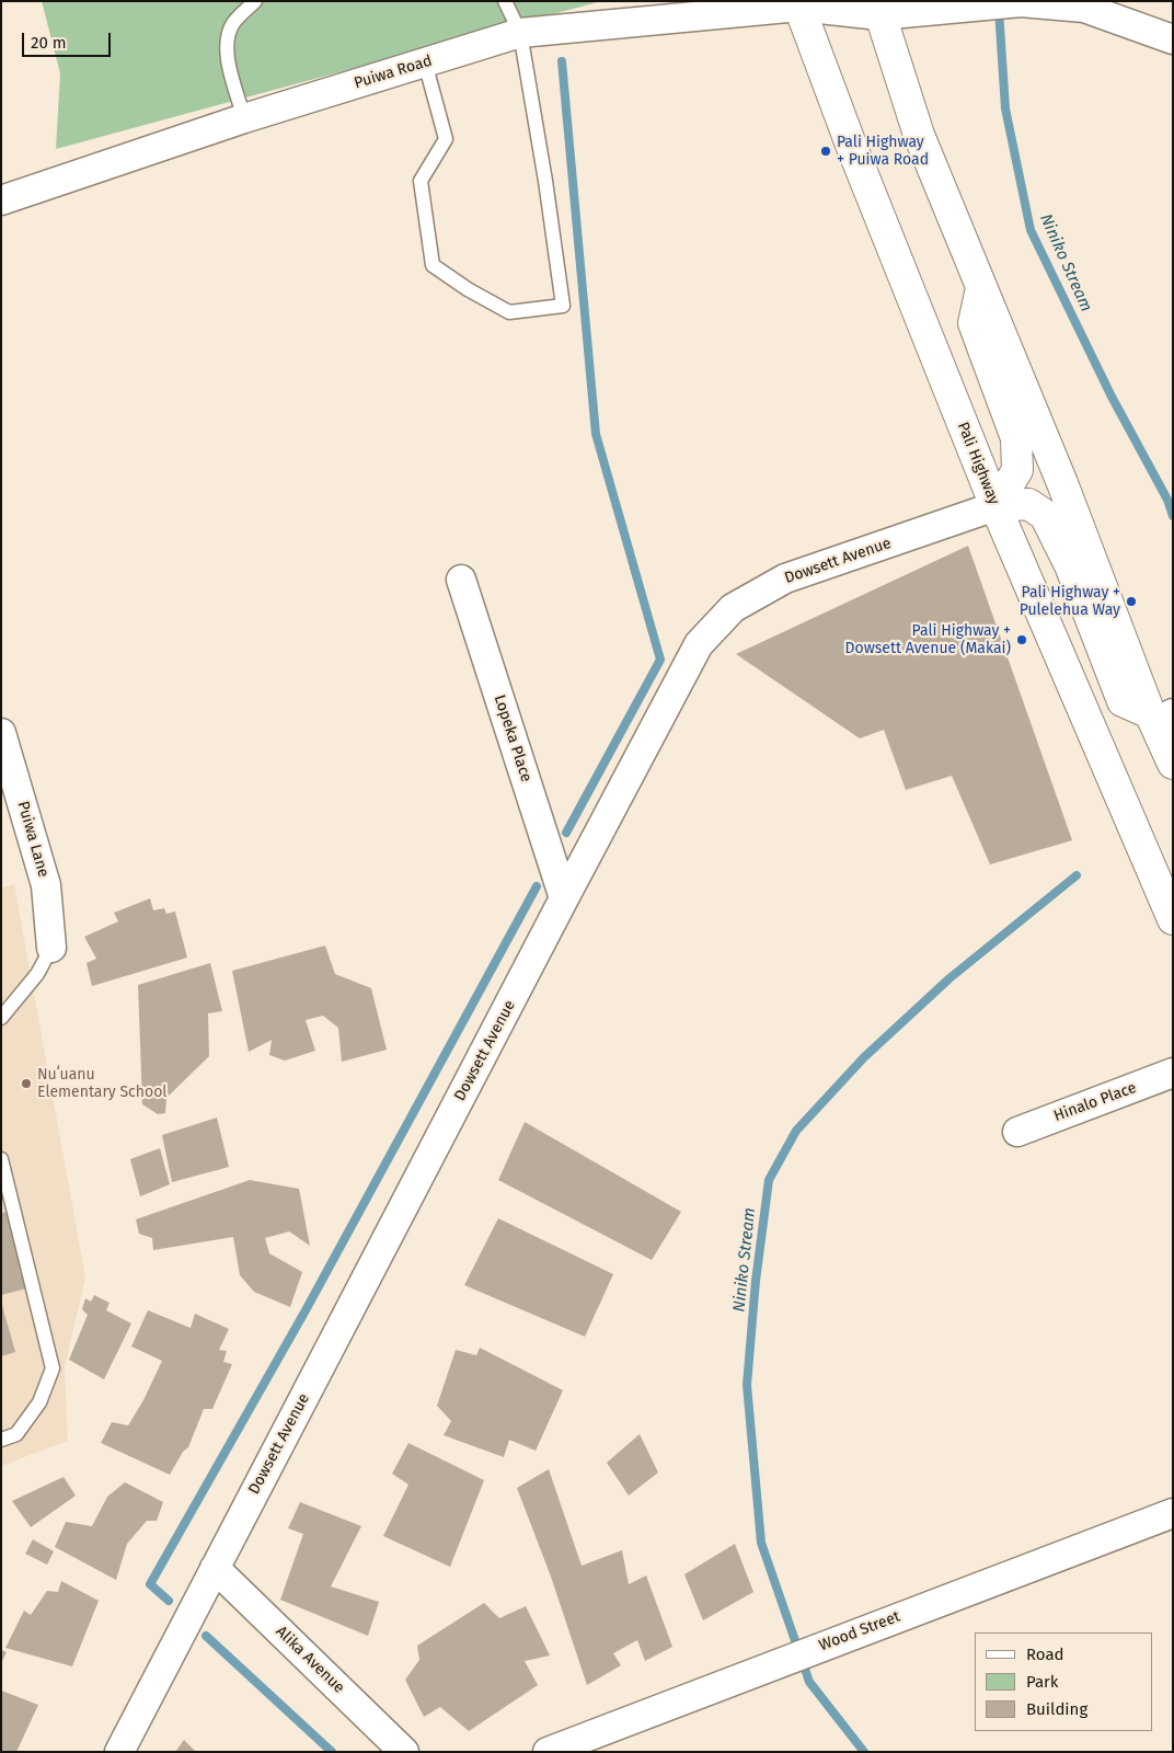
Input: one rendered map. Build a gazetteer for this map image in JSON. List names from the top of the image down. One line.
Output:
{"streets":{"highway":["Pali Highway"],"street":["Puiwa Road","Dowsett Avenue","Lopeka Place","Puiwa Lane","Hinalo Place","Wood Street","Alika Avenue"]},"crossings":[["Puiwa Road","Pali Highway"],["Pali Highway","Dowsett Avenue"],["Dowsett Avenue","Lopeka Place"],["Dowsett Avenue","Alika Avenue"]],"water":["Niniko Stream"],"places":["Pali Highway + Puiwa Road","Pali Highway + Pulelehua Way","Pali Highway + Dowsett Avenue (Makai)","Nuʻuanu Elementary School"],"legend":["Road","Park","Building"],"scale_bar":"20 m"}
